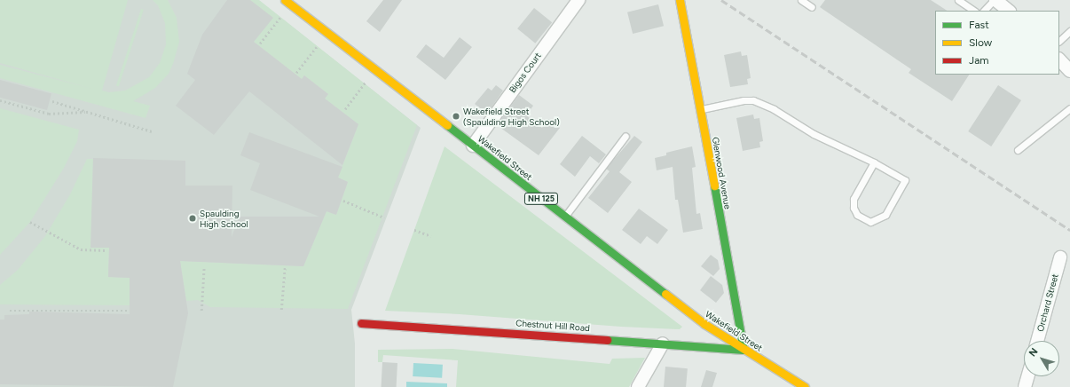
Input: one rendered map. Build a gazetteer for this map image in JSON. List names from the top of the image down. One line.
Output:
{"streets":{"street":["Bigos Court","Wakefield Street","Glenwood Avenue","NH 125","Orchard Street","Chestnut Hill Road"]},"crossings":[["Bigos Court","Wakefield Street"],["Wakefield Street","Glenwood Avenue"],["Wakefield Street","Chestnut Hill Road"],["Glenwood Avenue","Chestnut Hill Road"]],"places":["Wakefield Street (Spaulding High School)","Spaulding High School"],"legend":["Fast","Slow","Jam"],"north":"top left"}
